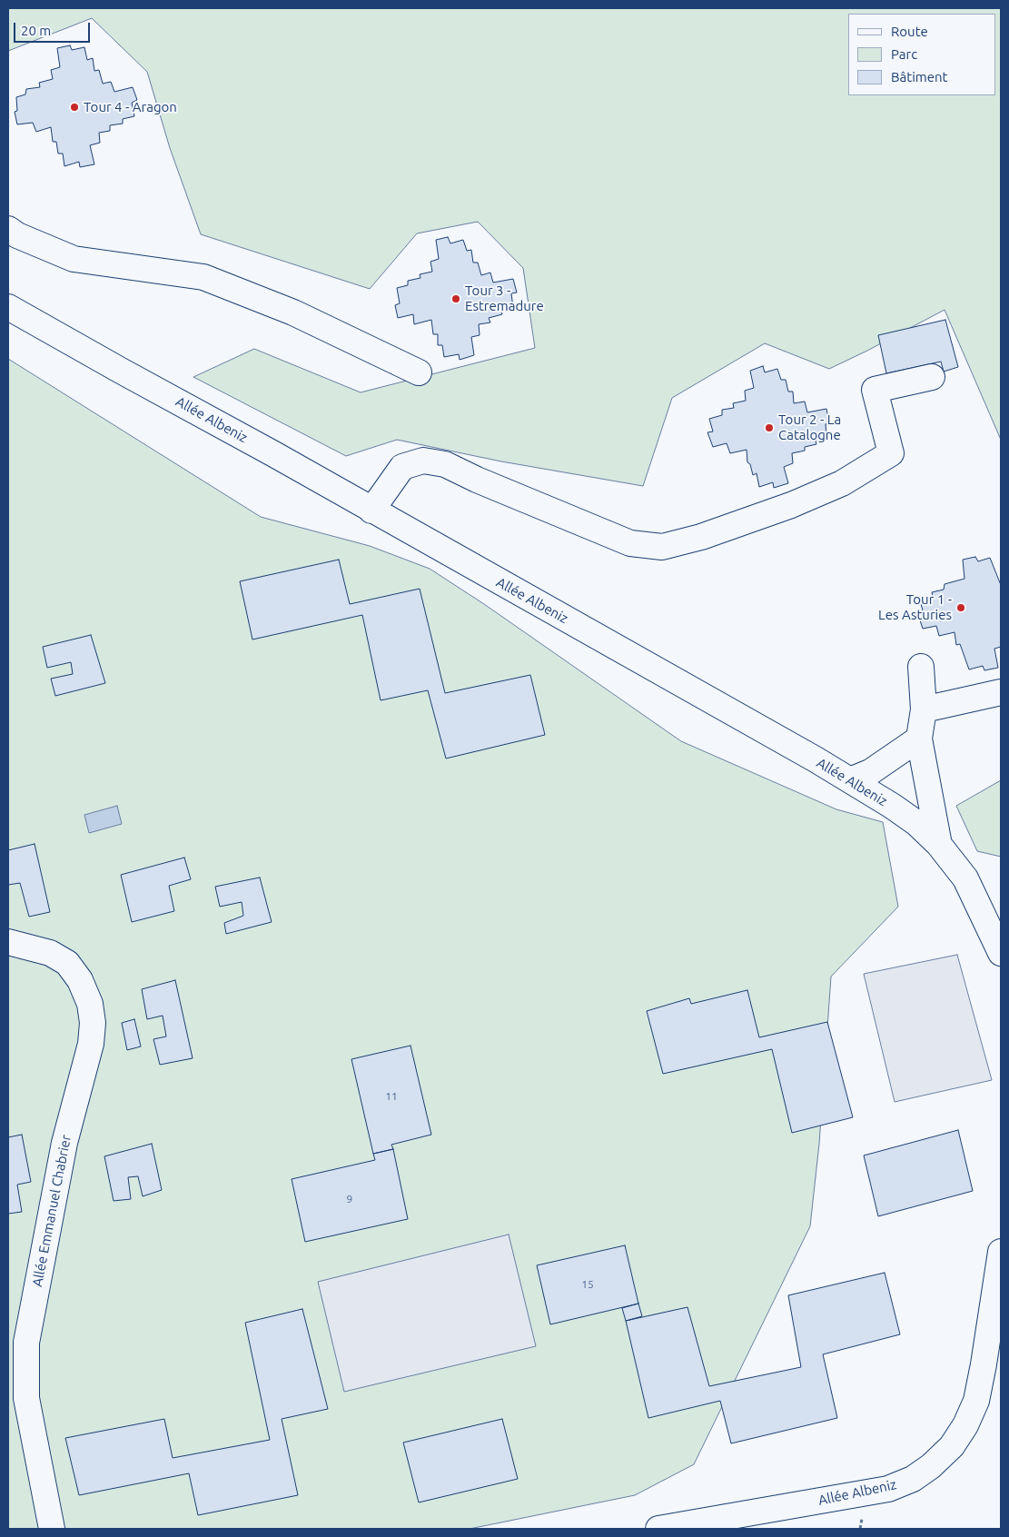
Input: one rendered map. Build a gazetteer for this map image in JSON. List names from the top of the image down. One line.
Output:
{"streets":{"street":["Allée Albeniz","Allée Emmanuel Chabrier"]},"places":["Tour 4 - Aragon","Tour 3 - Estremadure","Tour 2 - La Catalogne","Tour 1 - Les Asturies"],"house_numbers":["11","9","15"],"legend":["Route","Parc","Bâtiment"],"scale_bar":"20 m"}
